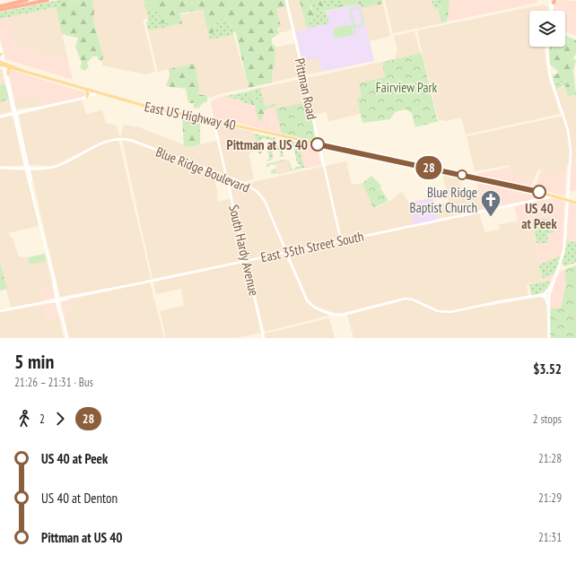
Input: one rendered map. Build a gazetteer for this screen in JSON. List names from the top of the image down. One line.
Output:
{"streets":{"main road":["Pittman Road","East US Highway 40","Blue Ridge Boulevard","East 35th Street South","South Hardy Avenue"]},"crossings":[["Pittman Road","East US Highway 40"],["Pittman Road","East 35th Street South"],["East US Highway 40","East 35th Street South"],["East US Highway 40","South Hardy Avenue"],["Blue Ridge Boulevard","East 35th Street South"],["Blue Ridge Boulevard","South Hardy Avenue"],["East 35th Street South","South Hardy Avenue"]],"parks":["Fairview Park"],"places":{"other":["Pittman at US 40","US 40 at Peek"],"church":["Blue Ridge Baptist Church"]},"lines":["bus line 28"],"page":{"on_map":"28","heading":["5 min","21:26 – 21:31 · Bus","$3.52"],"legs":["2","28","2 stops"],"list":[{"name":"US 40 at Peek","value":"21:28"},{"name":"US 40 at Denton","value":"21:29"},{"name":"Pittman at US 40","value":"21:31"}]}}
